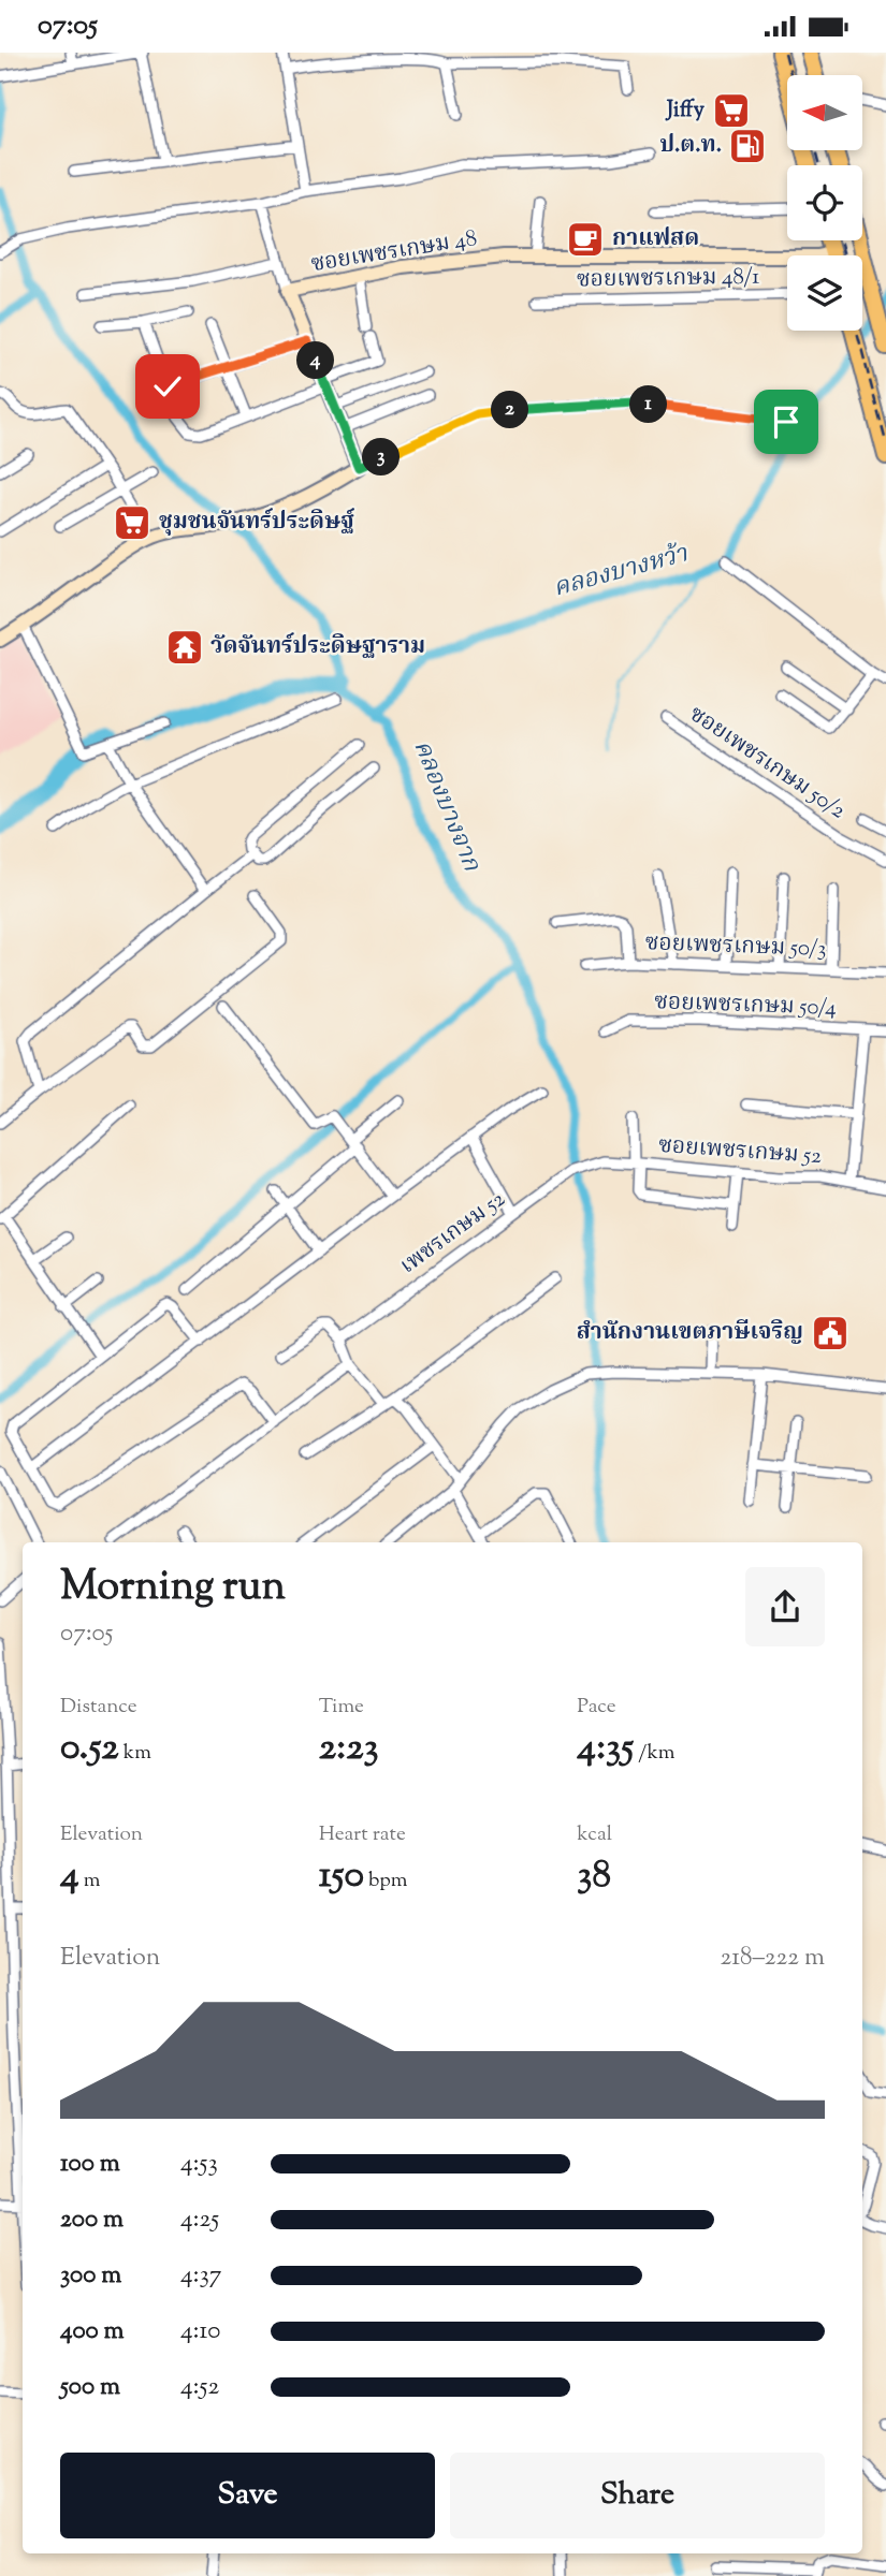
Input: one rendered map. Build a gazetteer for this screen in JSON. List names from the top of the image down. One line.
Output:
{"streets":{"street":["ซอยเพชรเกษม 48","ซอยเพชรเกษม 48/1","ซอยเพชรเกษม 50/2","ซอยเพชรเกษม 50/3","ซอยเพชรเกษม 50/4","ซอยเพชรเกษม 52","เพชรเกษม 52"]},"crossings":[["ซอยเพชรเกษม 52","เพชรเกษม 52"]],"water":["คลองบางหว้า","คลองบางจาก"],"places":{"supermarket":["Jiffy","ชุมชนจันทร์ประดิษฐ์"],"fuel station":["ป.ต.ท."],"cafe":["กาแฟสด"],"temple":["วัดจันทร์ประดิษฐาราม"],"public building":["สำนักงานเขตภาษีเจริญ"]},"north":"left","page":{"status":"07:05","pins":["4","1","2","3"],"heading":["Morning run","07:05"],"stats":[["Distance","0.52 km"],["Time","2:23"],["Pace","4:35 /km"],["Elevation","4 m"],["Heart rate","150 bpm"],["kcal","38"]],"chart":["Elevation","218–222 m"],"list":[{"name":"100 m","note":"4:53"},{"name":"200 m","note":"4:25"},{"name":"300 m","note":"4:37"},{"name":"400 m","note":"4:10"},{"name":"500 m","note":"4:52"}],"buttons":["Save","Share"]}}
